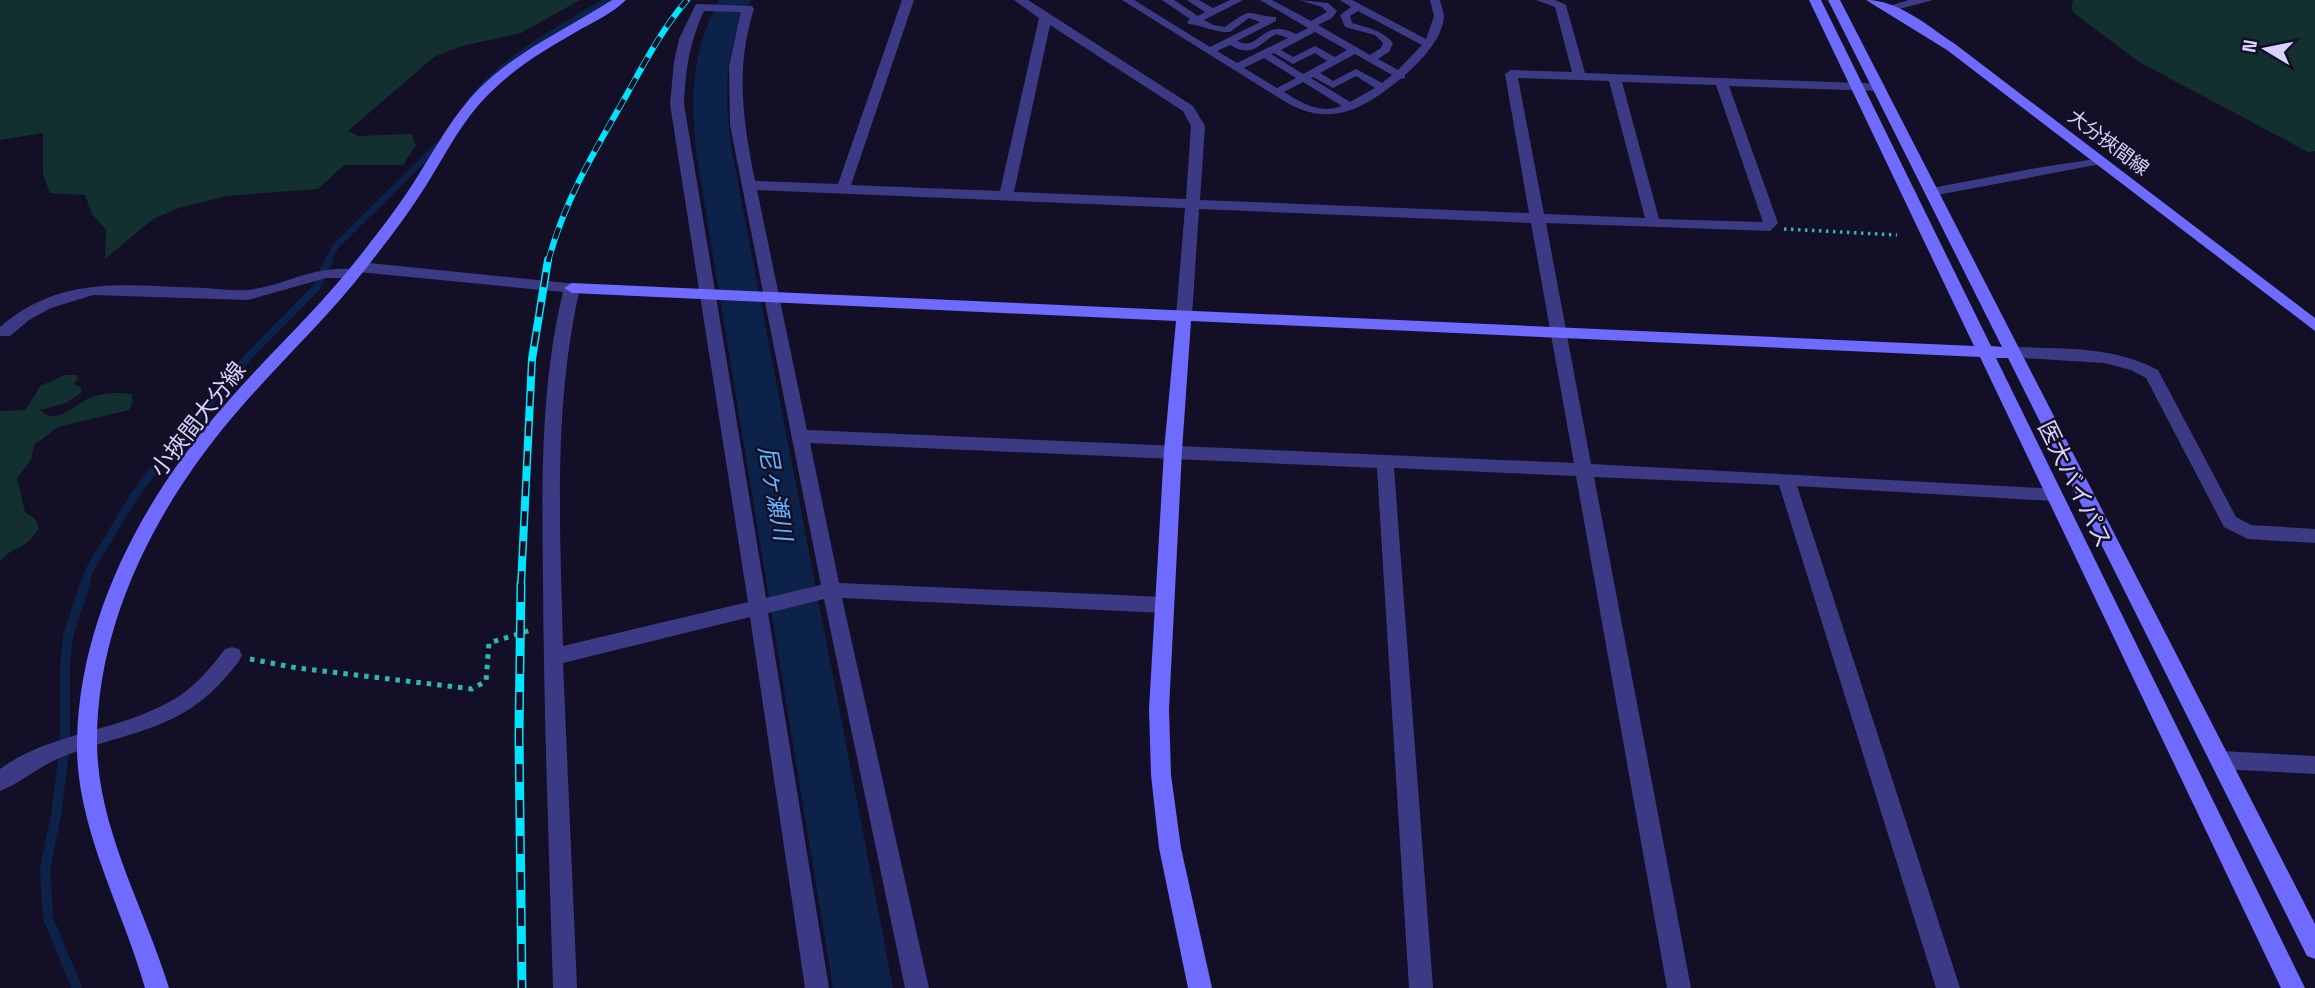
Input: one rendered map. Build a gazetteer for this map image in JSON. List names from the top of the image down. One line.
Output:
{"streets":{"main road":["大分挾間線","小挾間大分線","医大バイパス"]},"water":["尼ヶ瀬川"],"north":"left"}
